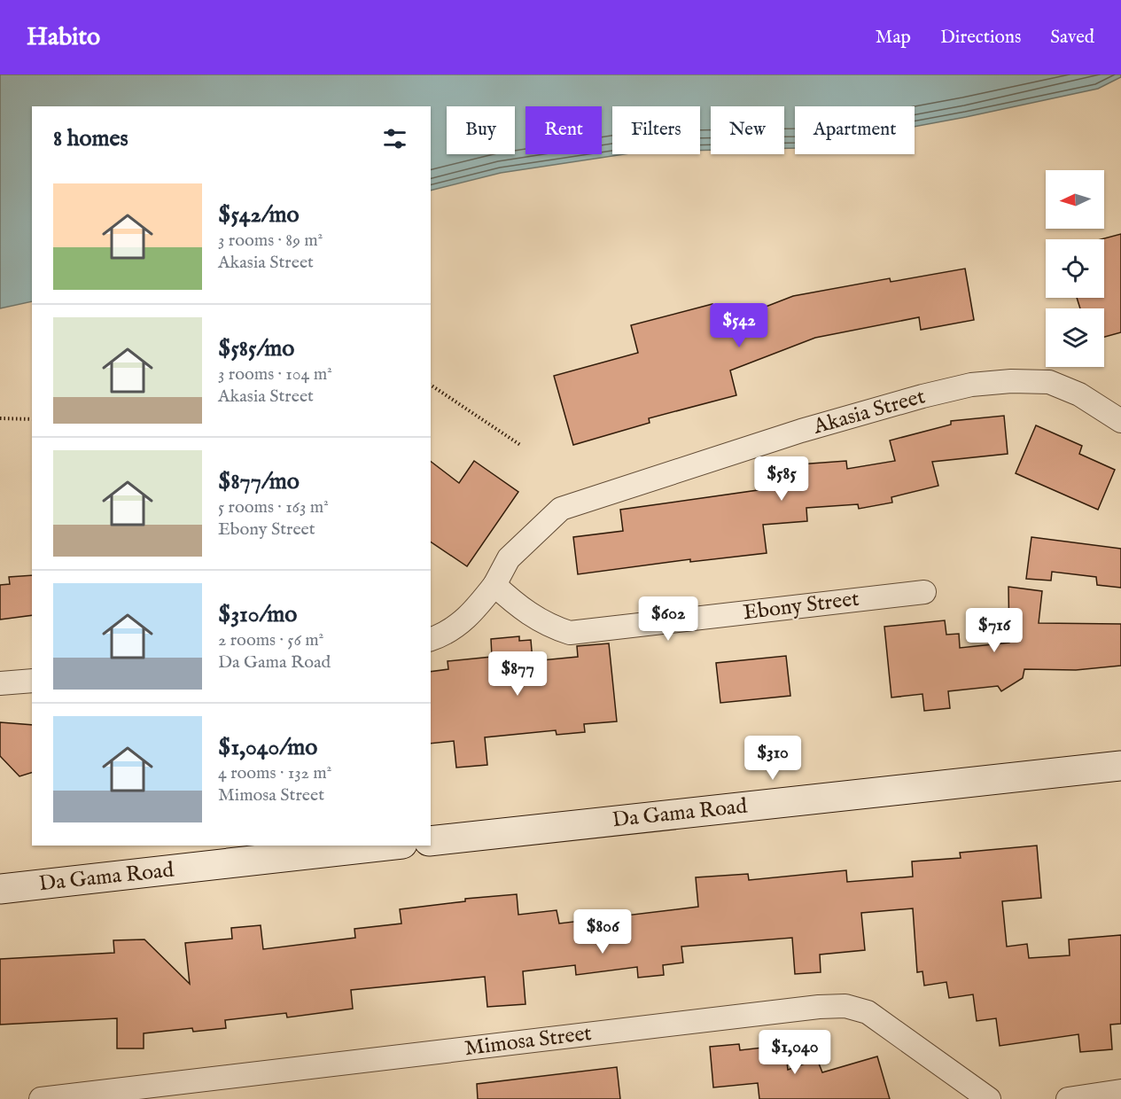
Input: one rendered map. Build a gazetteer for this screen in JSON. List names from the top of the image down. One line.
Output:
{"streets":{"street":["Akasia Street","Ebony Street","Da Gama Road","Mimosa Street"]},"crossings":[["Akasia Street","Ebony Street"]],"north":"left","page":{"header":"Habito","nav":["Map","Directions","Saved"],"chip":["Buy","Rent","Filters","New","Apartment"],"heading":"8 homes","list":[{"name":"$542/mo","note":"3 rooms · 89 m² · Akasia Street"},{"name":"$585/mo","note":"3 rooms · 104 m² · Akasia Street"},{"name":"$877/mo","note":"5 rooms · 163 m² · Ebony Street"},{"name":"$310/mo","note":"2 rooms · 56 m² · Da Gama Road"},{"name":"$1,040/mo","note":"4 rooms · 132 m² · Mimosa Street"}],"price":["$542","$585","$602","$716","$877","$310","$806","$1,040"]}}
